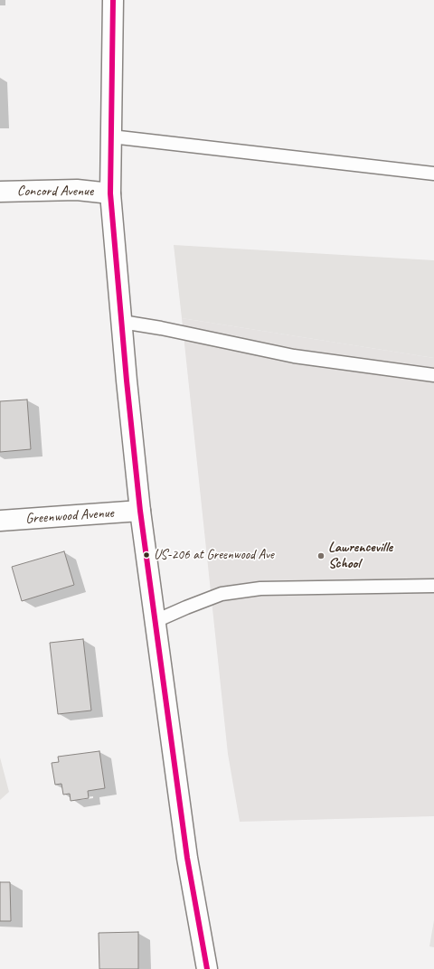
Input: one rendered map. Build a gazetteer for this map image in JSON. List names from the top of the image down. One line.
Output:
{"streets":{"main road":["Concord Avenue","Greenwood Avenue"]},"places":["US-206 at Greenwood Ave","Lawrenceville School"]}
